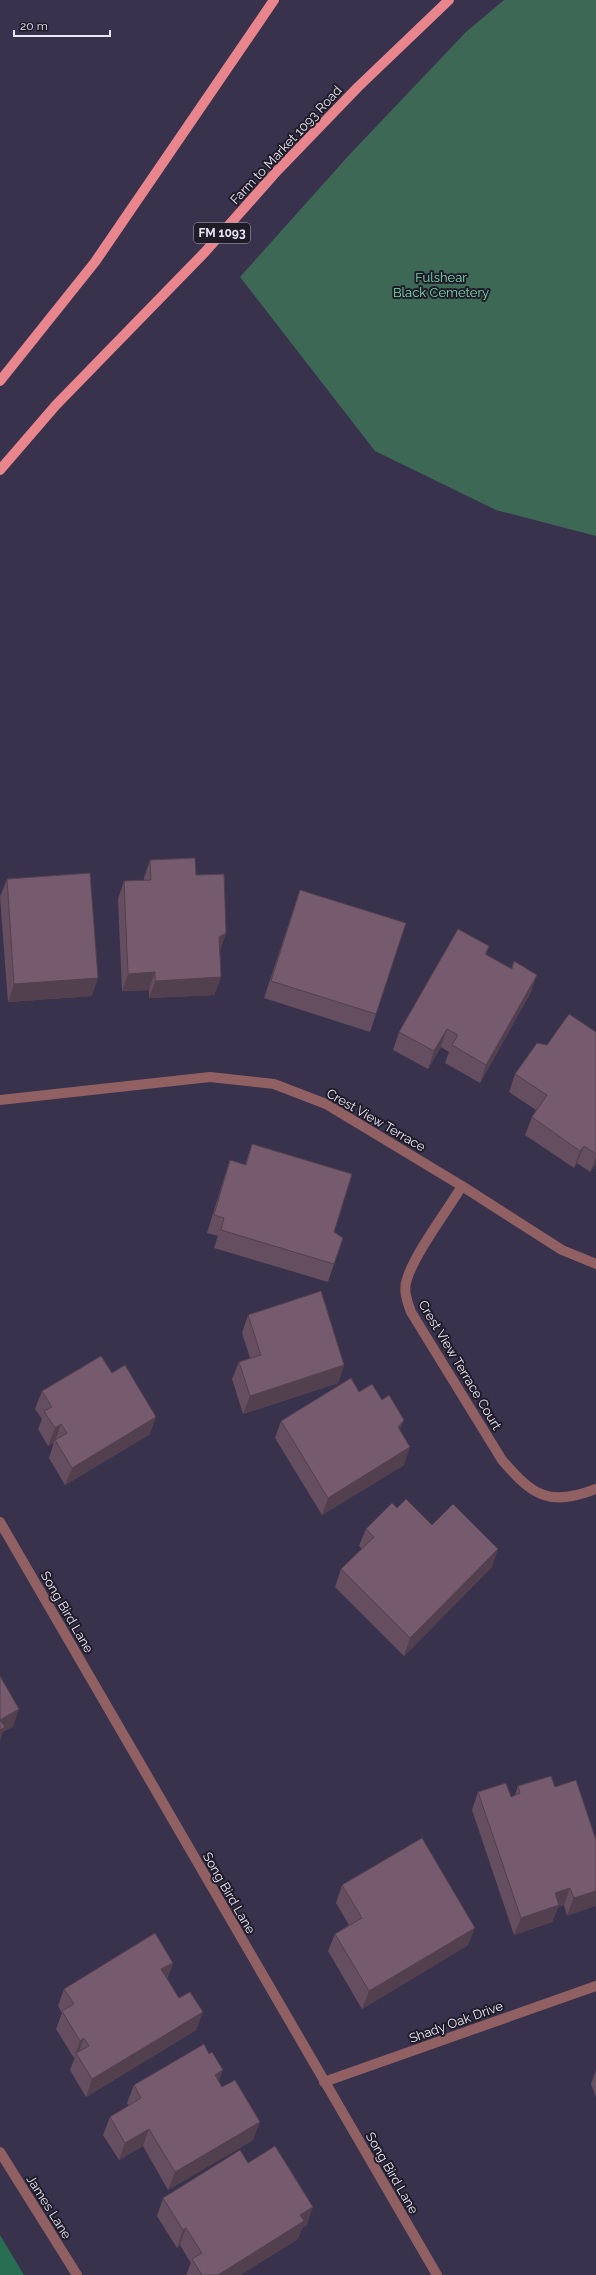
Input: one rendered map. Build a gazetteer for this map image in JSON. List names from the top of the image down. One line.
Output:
{"streets":{"main road":["Farm to Market 1093 Road","FM 1093"],"street":["Crest View Terrace","Crest View Terrace Court","Song Bird Lane","Shady Oak Drive","James Lane"]},"crossings":[["Crest View Terrace","Crest View Terrace Court"],["Song Bird Lane","Shady Oak Drive"]],"parks":["Fulshear Black Cemetery"],"scale_bar":"20 m"}
